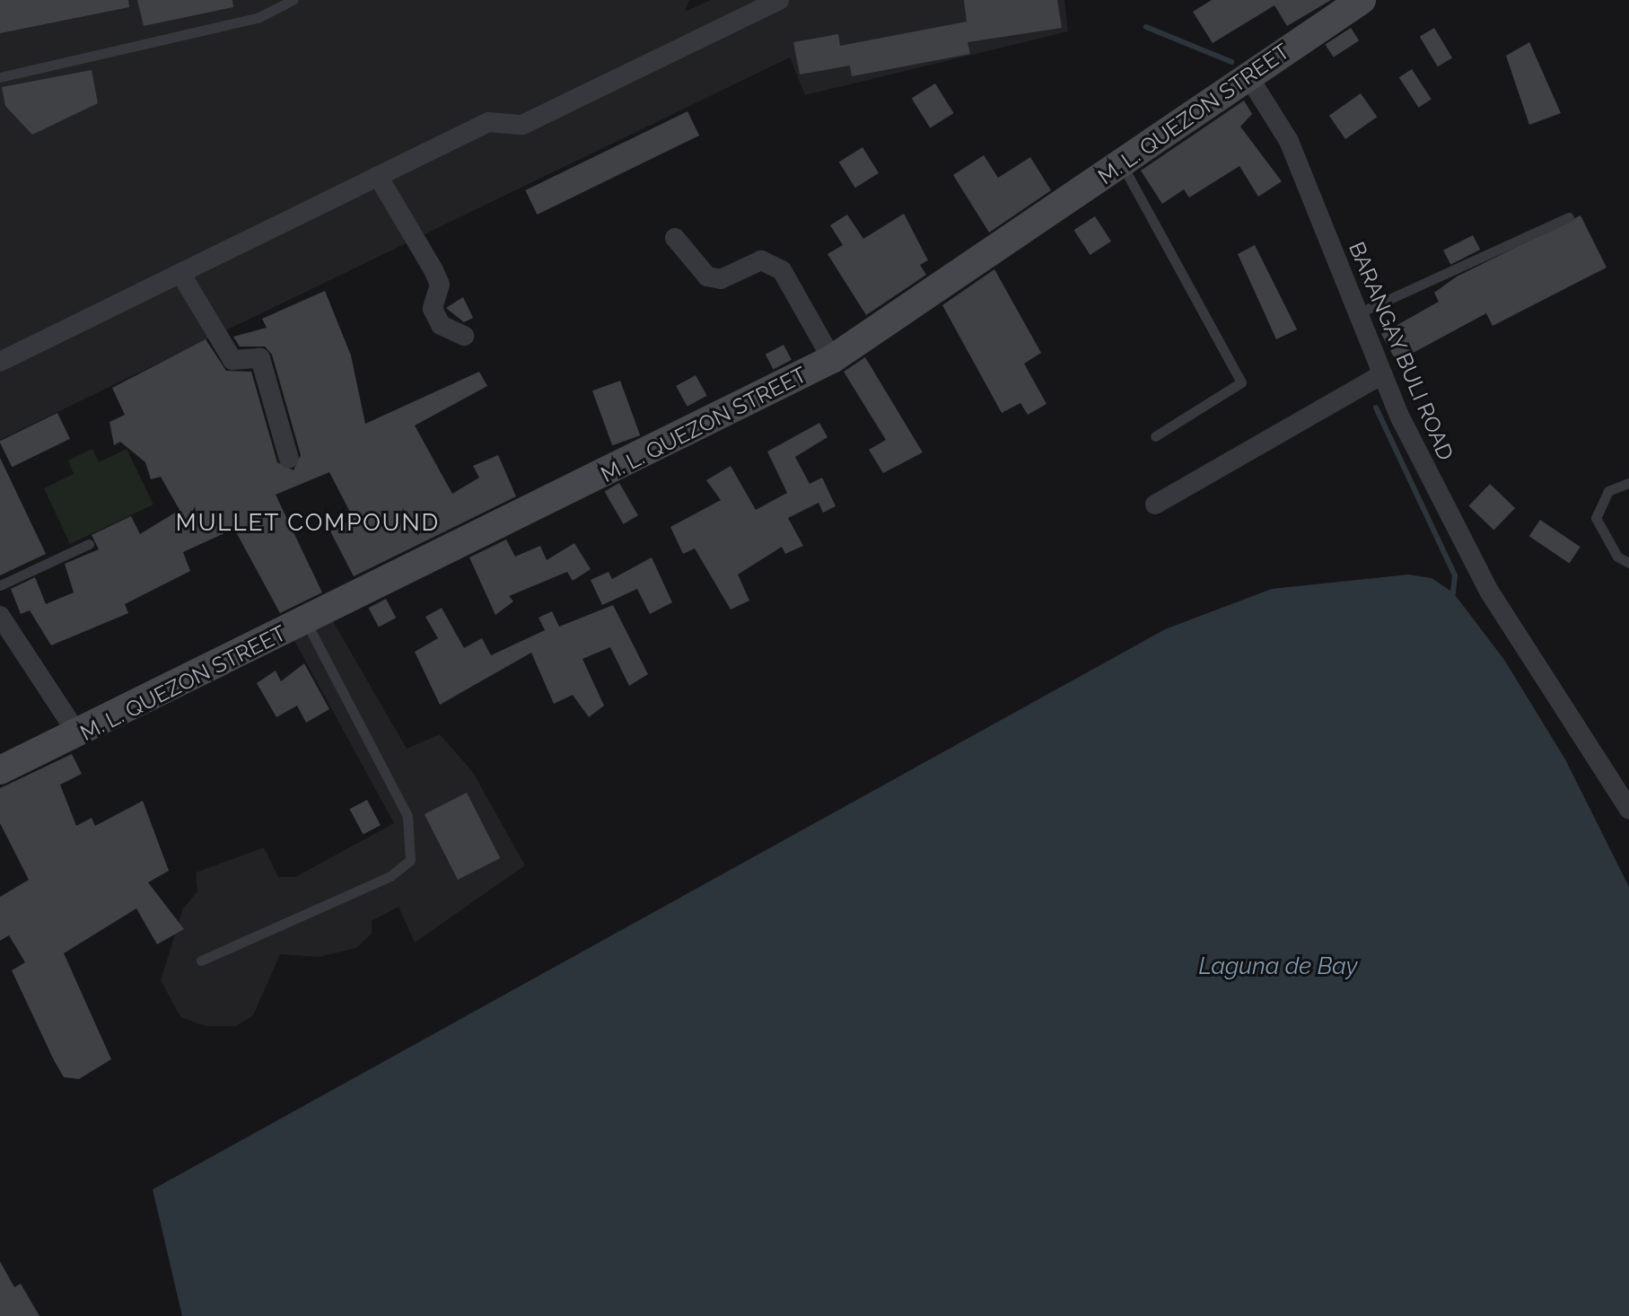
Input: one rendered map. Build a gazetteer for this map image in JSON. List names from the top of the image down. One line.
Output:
{"streets":{"main road":["M. L. QUEZON STREET"],"street":["BARANGAY BULI ROAD"]},"crossings":[["M. L. QUEZON STREET","BARANGAY BULI ROAD"]],"districts":["MULLET COMPOUND"],"water":["Laguna de Bay"]}
